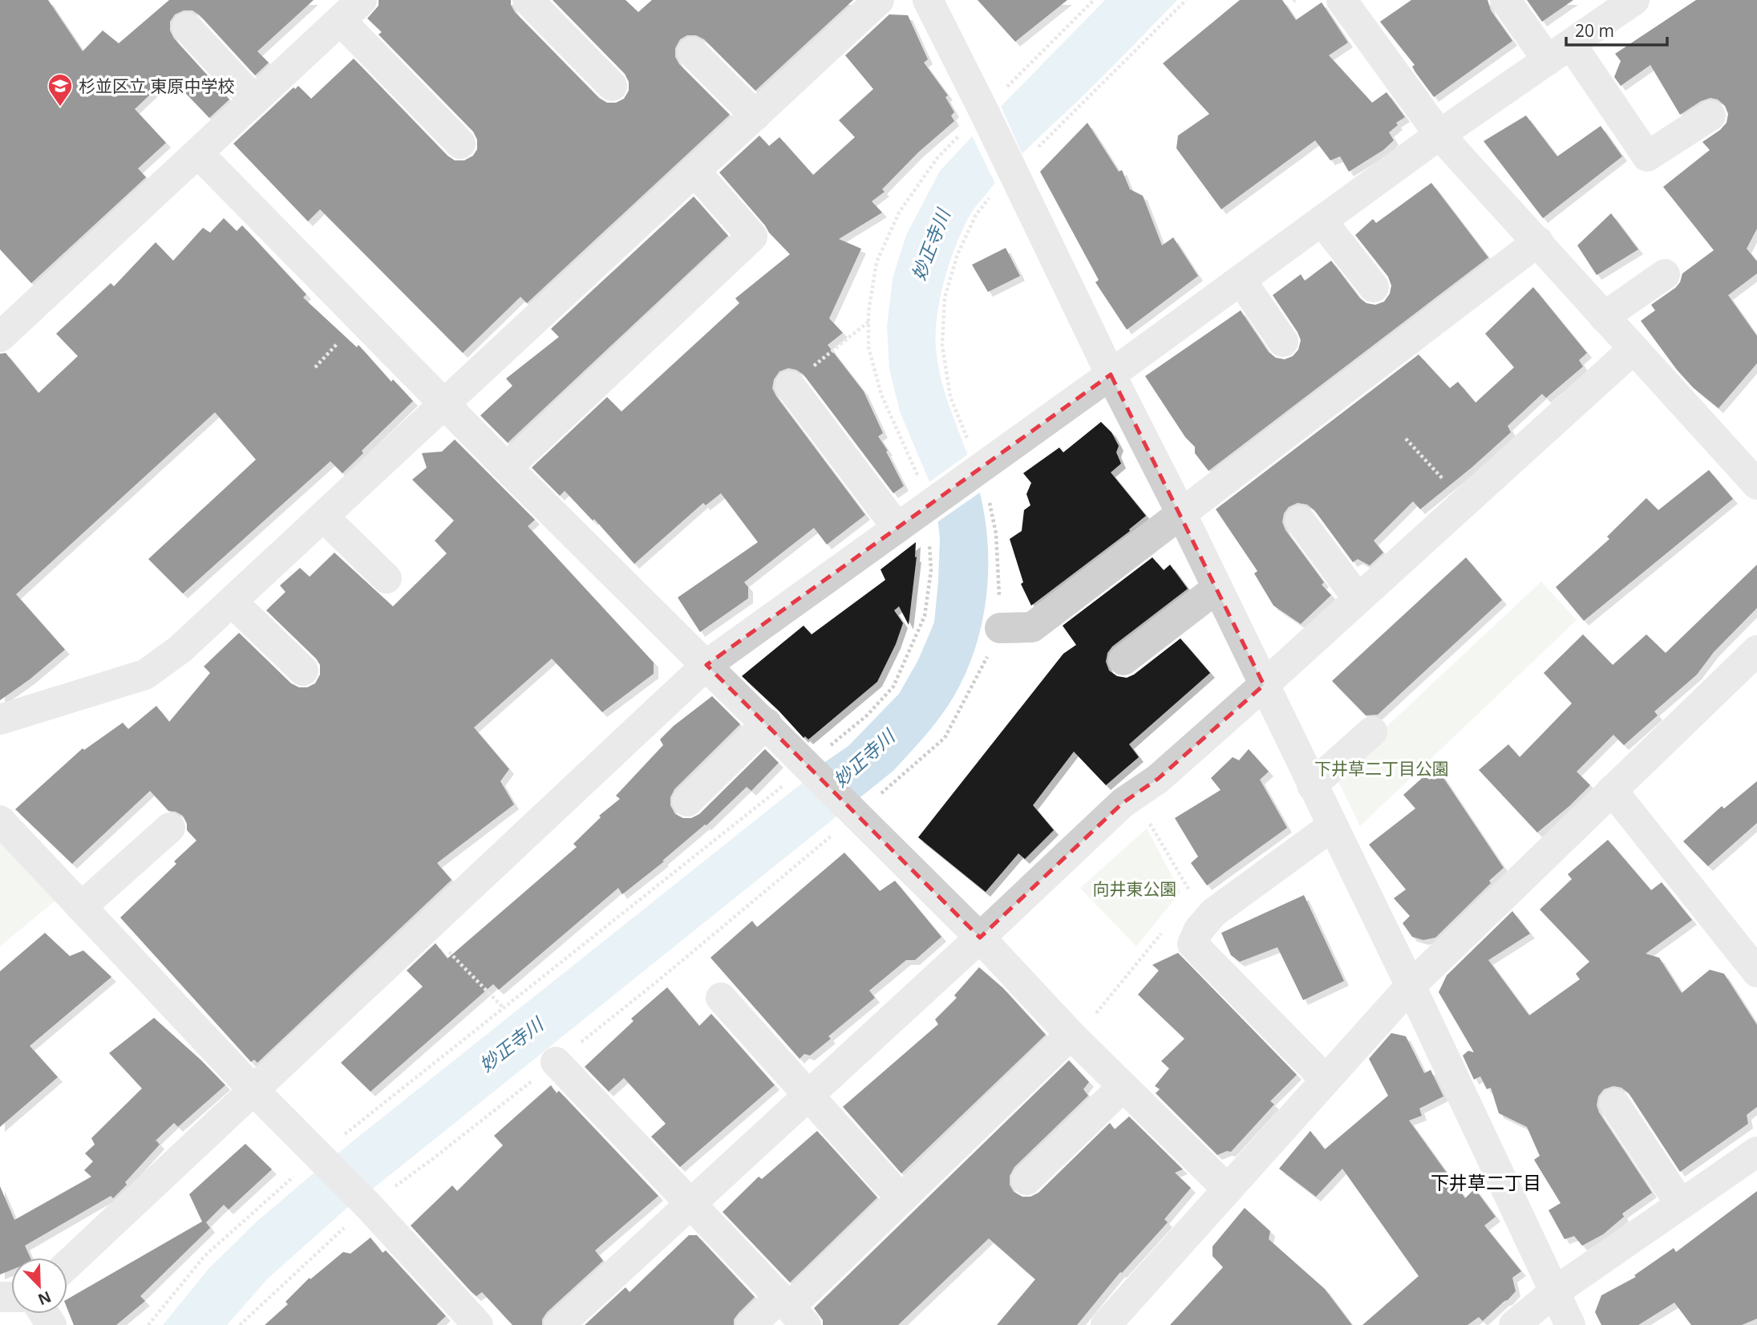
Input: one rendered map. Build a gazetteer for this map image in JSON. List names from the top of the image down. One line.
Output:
{"districts":["下井草二丁目"],"water":["妙正寺川"],"parks":["下井草二丁目公園","向井東公園"],"places":{"school or university":["杉並区立 東原中学校"]},"scale_bar":"20 m","north":"bottom right"}
